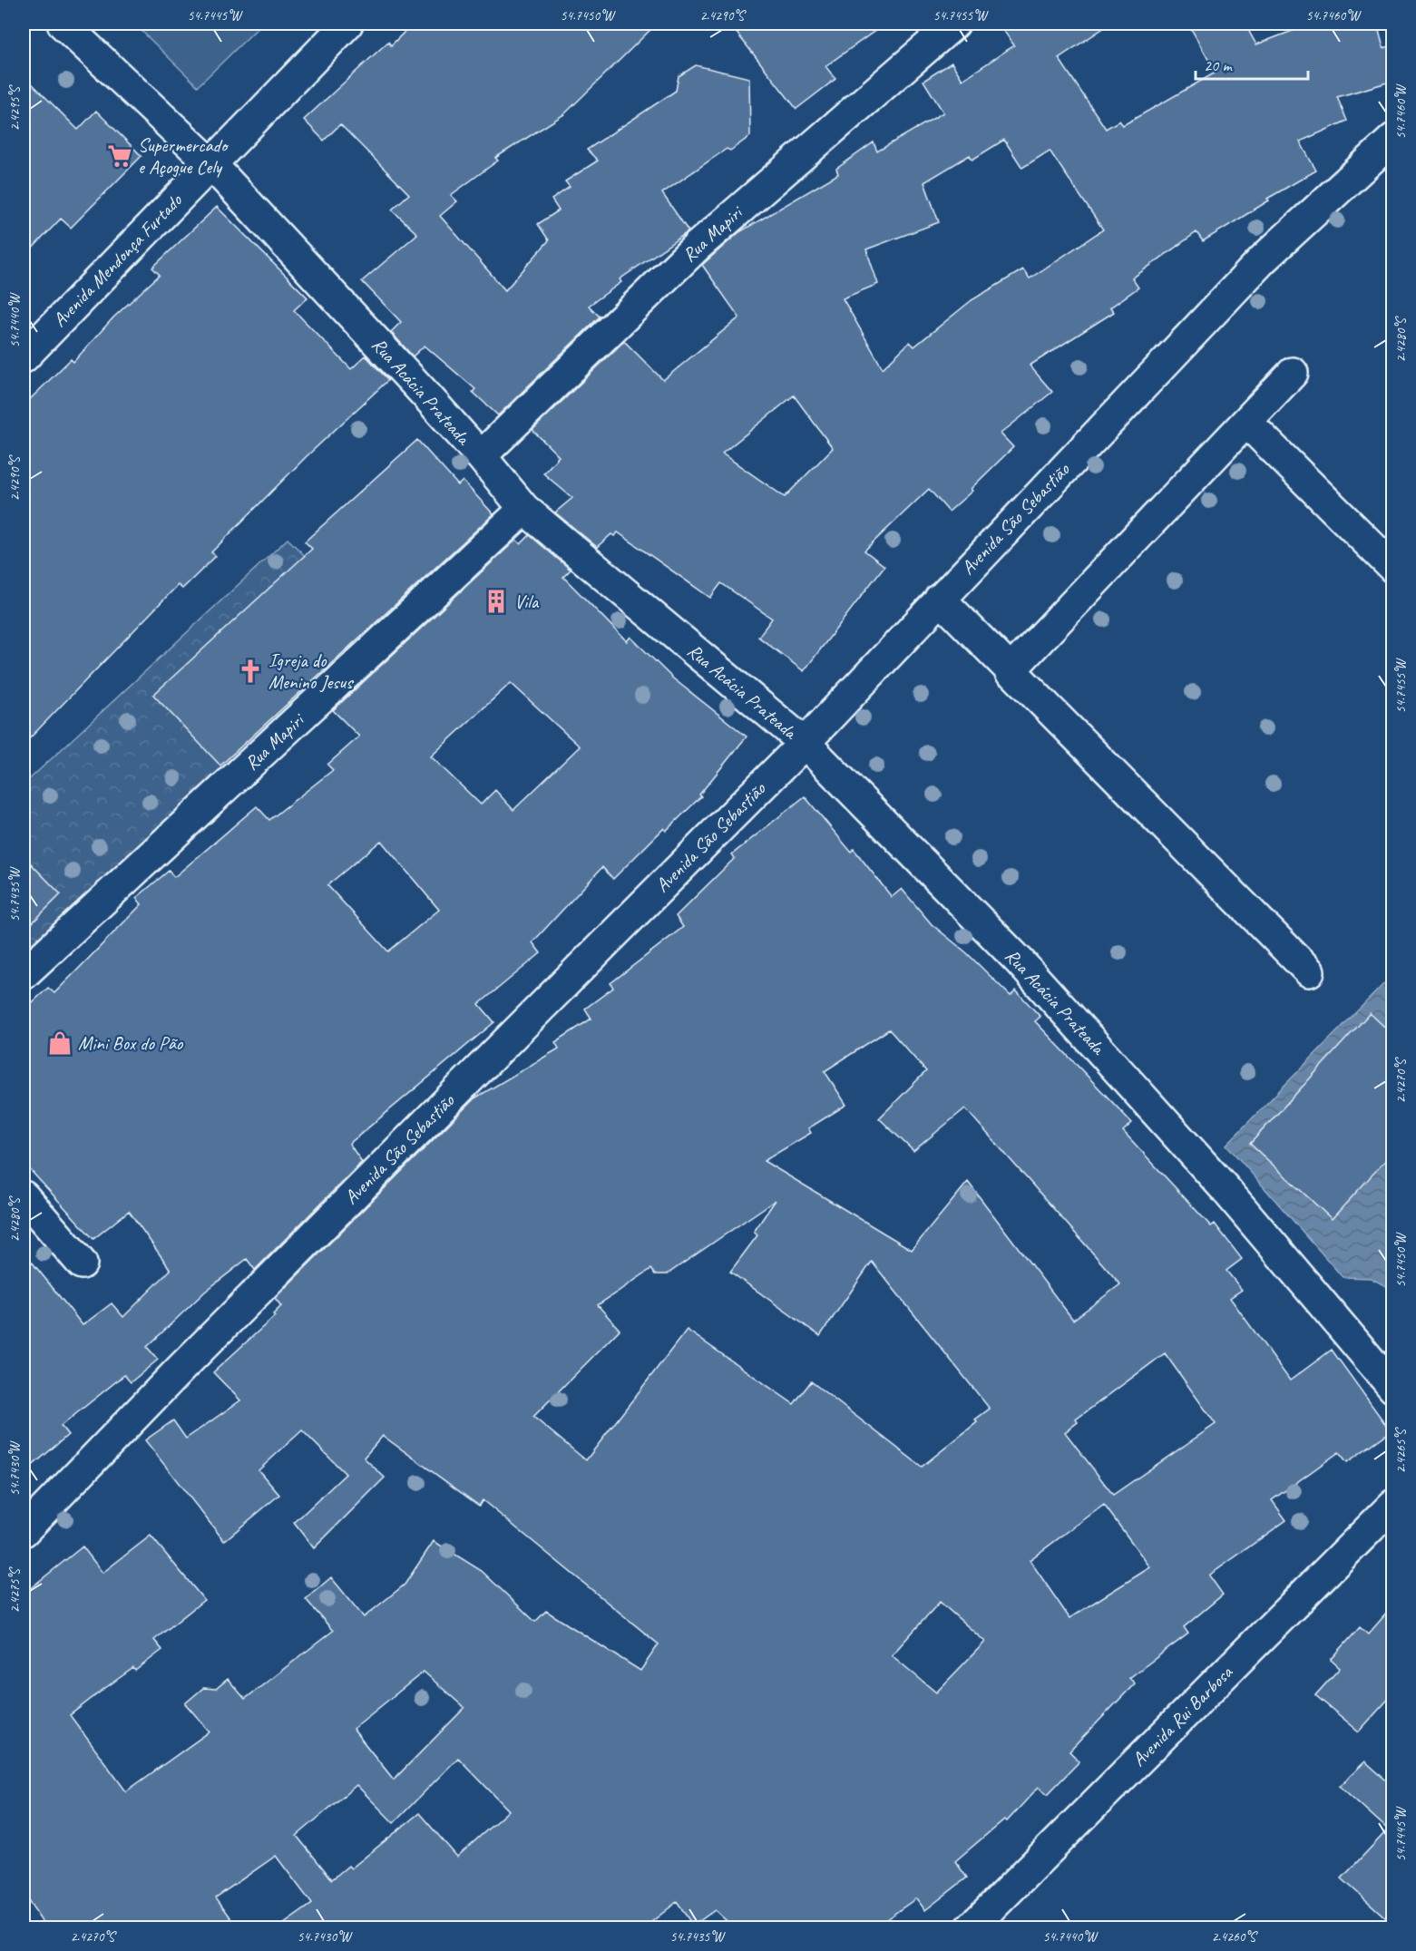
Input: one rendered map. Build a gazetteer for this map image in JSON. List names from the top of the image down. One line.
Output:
{"streets":{"street":["Rua Mapiri","Avenida Mendonça Furtado","Rua Acácia Prateada","Avenida São Sebastião","Avenida Rui Barbosa"]},"crossings":[["Rua Mapiri","Rua Acácia Prateada"],["Avenida Mendonça Furtado","Rua Acácia Prateada"],["Rua Acácia Prateada","Avenida São Sebastião"]],"places":{"supermarket":["Supermercado e Açogue Cely"],"building":["Vila"],"church":["Igreja do Menino Jesus"],"shop":["Mini Box do Pão"]},"scale_bar":"20 m","coordinates":["54.7445°W","54.7450°W","2.4290°S","54.7455°W","54.7460°W","2.4295°S","54.7440°W","2.4280°S","54.7435°W","2.4270°S","2.4265°S","54.7430°W","2.4275°S","2.4260°S"]}
